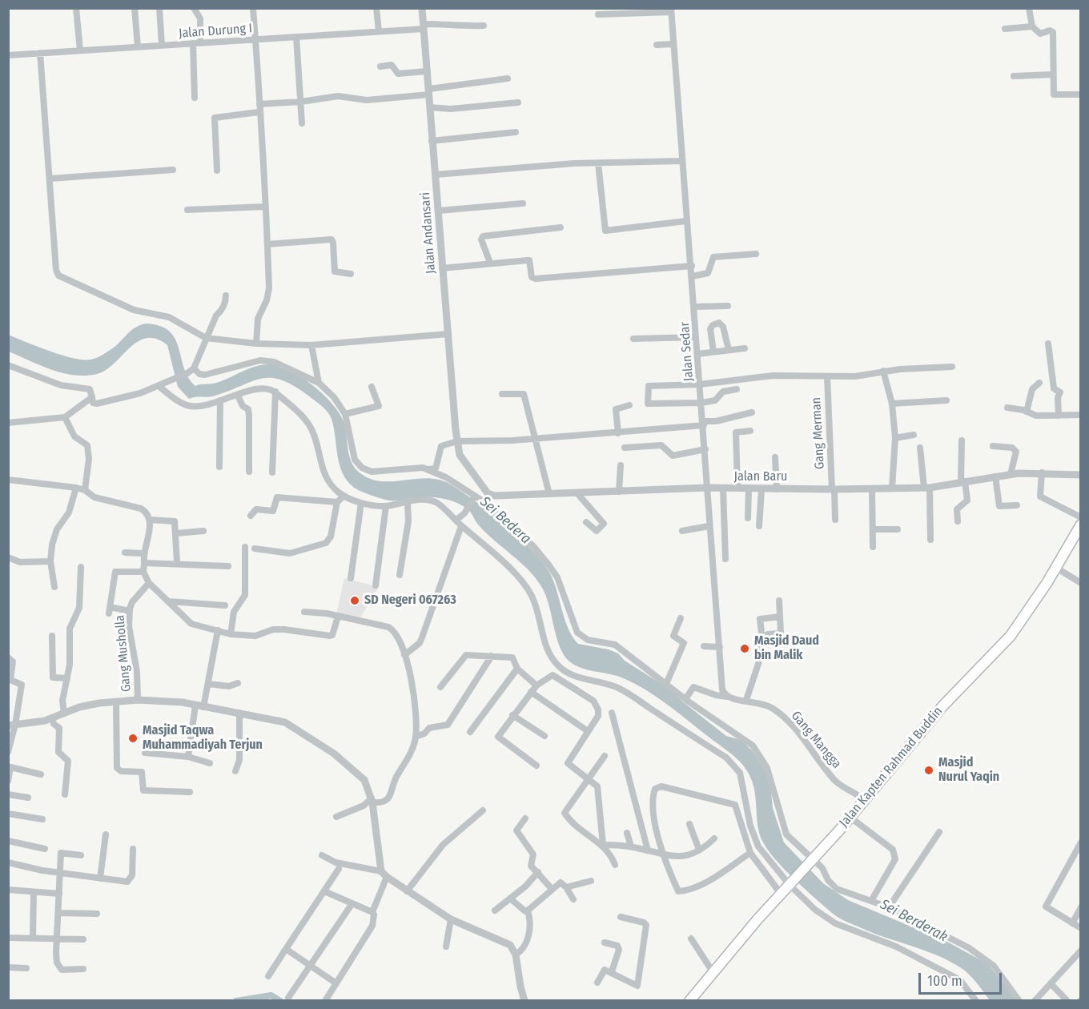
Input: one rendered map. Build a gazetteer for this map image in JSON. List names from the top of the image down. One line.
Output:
{"streets":{"main road":["Jalan Kapten Rahmad Buddin"],"street":["Jalan Durung I","Jalan Andansari","Jalan Sedar","Gang Merman","Jalan Baru","Gang Musholla","Gang Mangga"]},"crossings":[["Jalan Durung I","Jalan Andansari"],["Jalan Andansari","Jalan Baru"],["Jalan Sedar","Jalan Baru"],["Jalan Sedar","Gang Mangga"],["Gang Merman","Jalan Baru"],["Gang Mangga","Jalan Kapten Rahmad Buddin"]],"water":["Sei Bedera","Sei Berderak"],"places":["SD Negeri 067263","Masjid Daud bin Malik","Masjid Taqwa Muhammadiyah Terjun","Masjid Nurul Yaqin"],"scale_bar":"100 m"}
